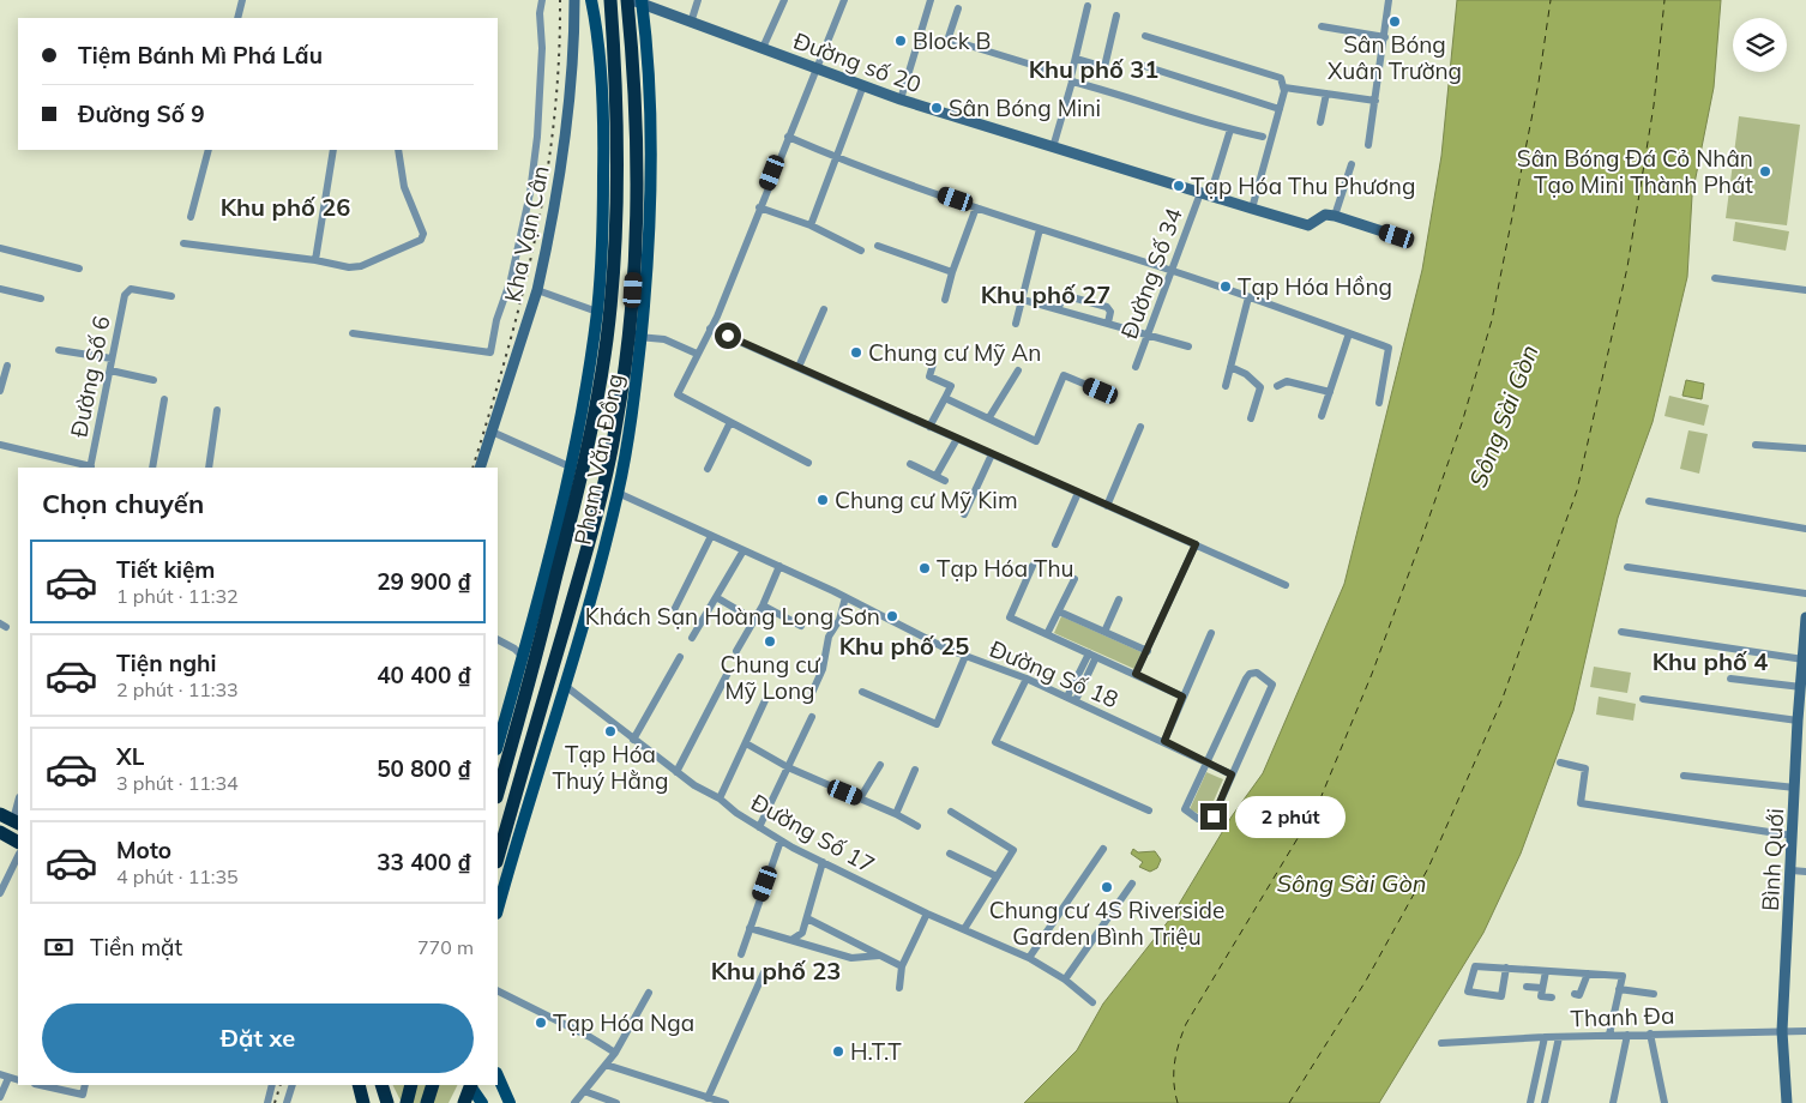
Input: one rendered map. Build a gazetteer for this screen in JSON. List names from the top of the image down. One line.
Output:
{"streets":{"highway":["Phạm Văn Đồng"],"street":["Đường số 20","Kha Vạn Cân","Đường Số 34","Đường Số 6","Đường Số 18","Đường Số 17","Bình Quới","Thanh Đa"]},"crossings":[["Đường số 20","Đường Số 34"],["Đường số 20","Phạm Văn Đồng"],["Phạm Văn Đồng","Đường Số 18"],["Phạm Văn Đồng","Đường Số 17"],["Bình Quới","Thanh Đa"]],"districts":["Khu phố 31","Khu phố 26","Khu phố 27","Khu phố 25","Khu phố 4","Khu phố 23"],"water":["Sông Sài Gòn"],"places":["Sân Bóng Xuân Trường","Block B","Sân Bóng Mini","Sân Bóng Đá Cỏ Nhân Tạo Mini Thành Phát","Tạp Hóa Thu Phương","Tạp Hóa Hồng","Chung cư Mỹ An","Chung cư Mỹ Kim","Tạp Hóa Thu","Khách Sạn Hoàng Long Sơn","Chung cư Mỹ Long","Tạp Hóa Thuý Hằng","Chung cư 4S Riverside Garden Bình Triệu","Tạp Hóa Nga","H.T.T"],"page":{"banner":["Tiệm Bánh Mì Phá Lấu","Đường Số 9"],"heading":"Chọn chuyến","list":[{"name":"Tiết kiệm","note":"1 phút · 11:32","value":"29 900 ₫"},{"name":"Tiện nghi","note":"2 phút · 11:33","value":"40 400 ₫"},{"name":"XL","note":"3 phút · 11:34","value":"50 800 ₫"},{"name":"Moto","note":"4 phút · 11:35","value":"33 400 ₫"}],"bubble":"2 phút","pay":["Tiền mặt","770 m"],"buttons":"Đặt xe"}}
